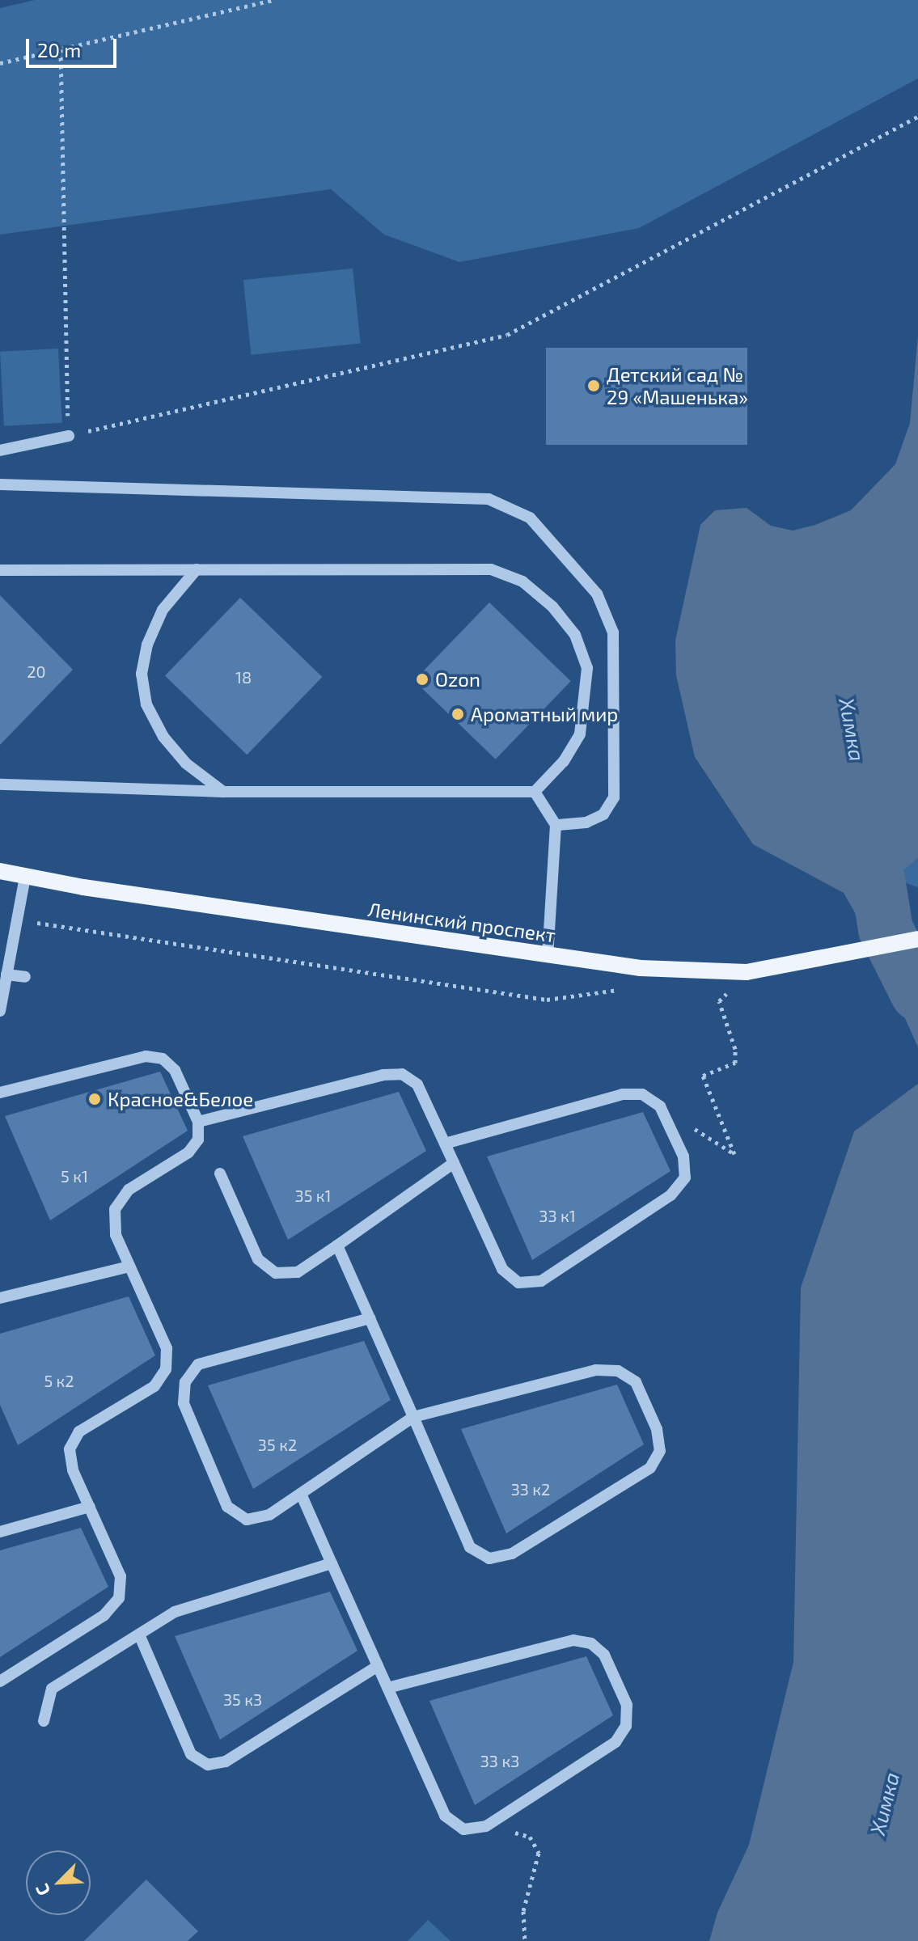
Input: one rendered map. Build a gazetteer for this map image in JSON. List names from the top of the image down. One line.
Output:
{"streets":{"main road":["Ленинский проспект"]},"water":["Химка"],"places":["Детский сад № 29 «Машенька»","Ozon","Ароматный мир","Красное&Белое"],"house_numbers":["20","18","5 к1","35 к1","33 к1","5 к2","35 к2","33 к2","35 к3","33 к3"],"scale_bar":"20 m","north":"bottom left"}
